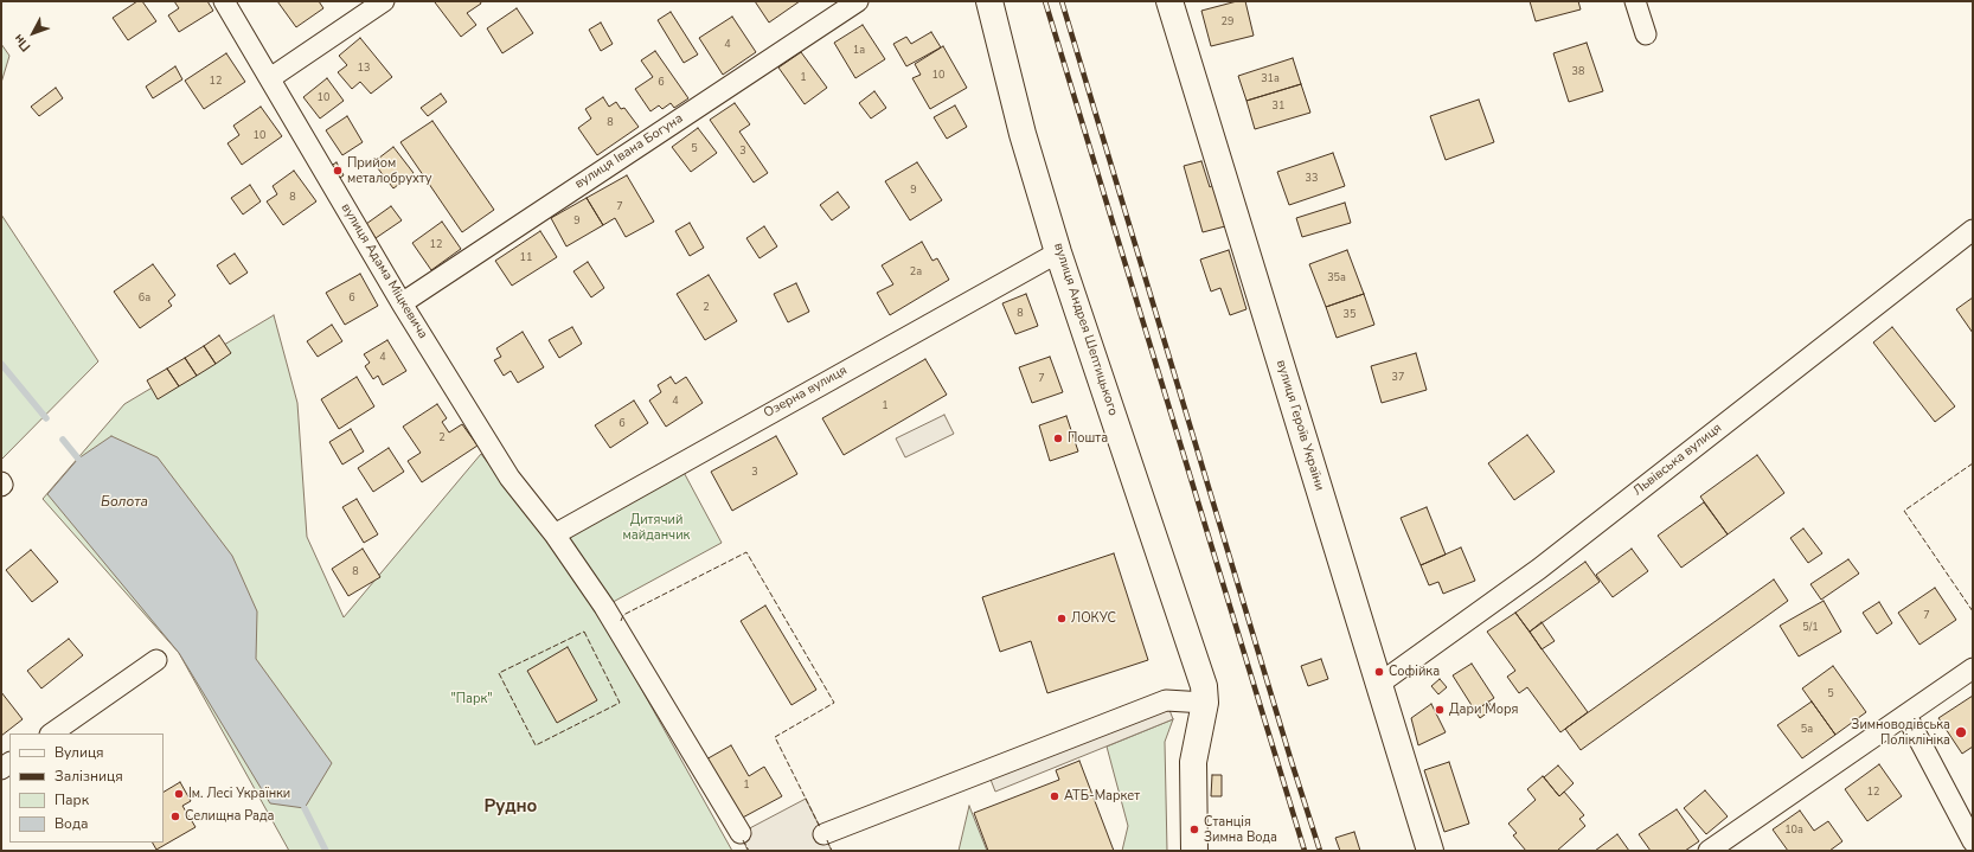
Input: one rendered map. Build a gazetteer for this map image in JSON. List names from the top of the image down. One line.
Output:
{"streets":{"street":["вулиця Івана Богуна","вулиця Адама Міцкевича","вулиця Андрея Шептицького","Озерна вулиця","вулиця Героїв України","Львівська вулиця"]},"crossings":[["вулиця Івана Богуна","вулиця Адама Міцкевича"],["вулиця Адама Міцкевича","Озерна вулиця"],["вулиця Андрея Шептицького","Озерна вулиця"],["вулиця Героїв України","Львівська вулиця"]],"districts":["Рудно"],"water":["Болота"],"parks":["Дитячий майданчик","\"Парк\""],"places":["Прийом металобрухту","Пошта","ЛОКУС","Софійка","Дари Моря","Зимноводівська Поліклініка","Ім. Лесі Українки","АТБ-Маркет","Селищна Рада","Станція Зимна Вода"],"house_numbers":["29","4","1а","13","38","10","1","31а","12","6","10","31","8","10","5","3","33","9","8","7","9","12","11","2а","35а","6а","6","2","8","35","4","37","7","4","1","6","2","3","8","7","5/1","5","5а","1","12","10а"],"legend":["Вулиця","Залізниця","Парк","Вода"],"north":"bottom left"}
